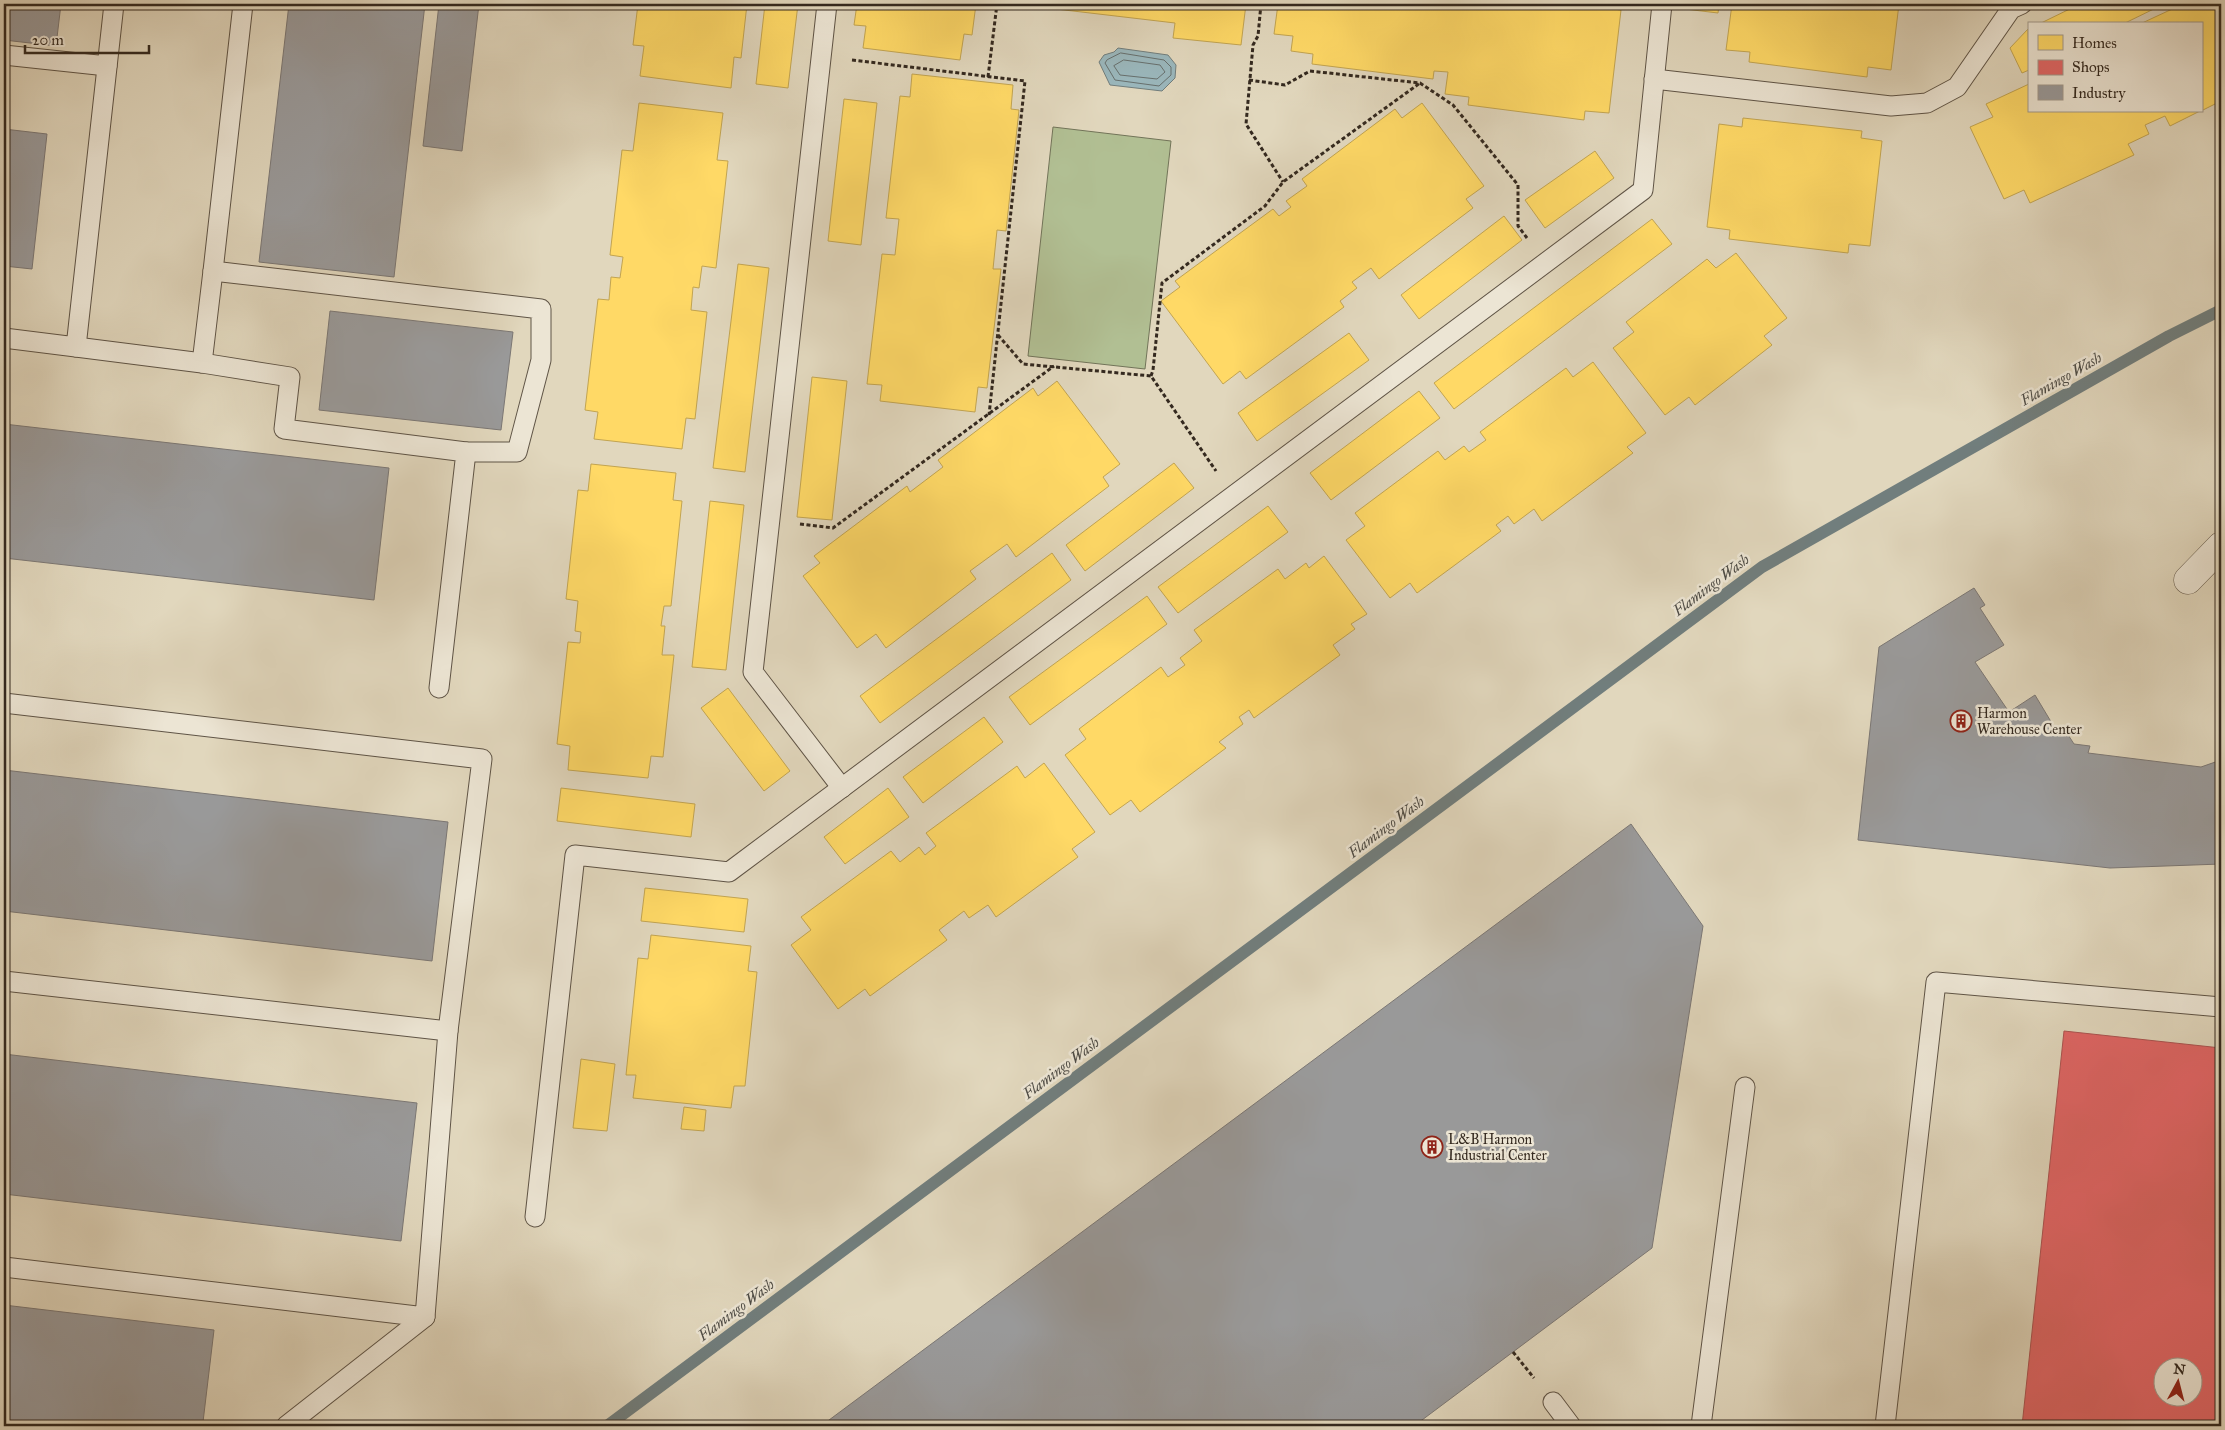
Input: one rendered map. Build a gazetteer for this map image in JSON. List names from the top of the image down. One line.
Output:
{"water":["Flamingo Wash"],"places":{"building":["Harmon Warehouse Center","L&B Harmon Industrial Center"]},"legend":["Homes","Shops","Industry"],"scale_bar":"20 m","north":"top"}
